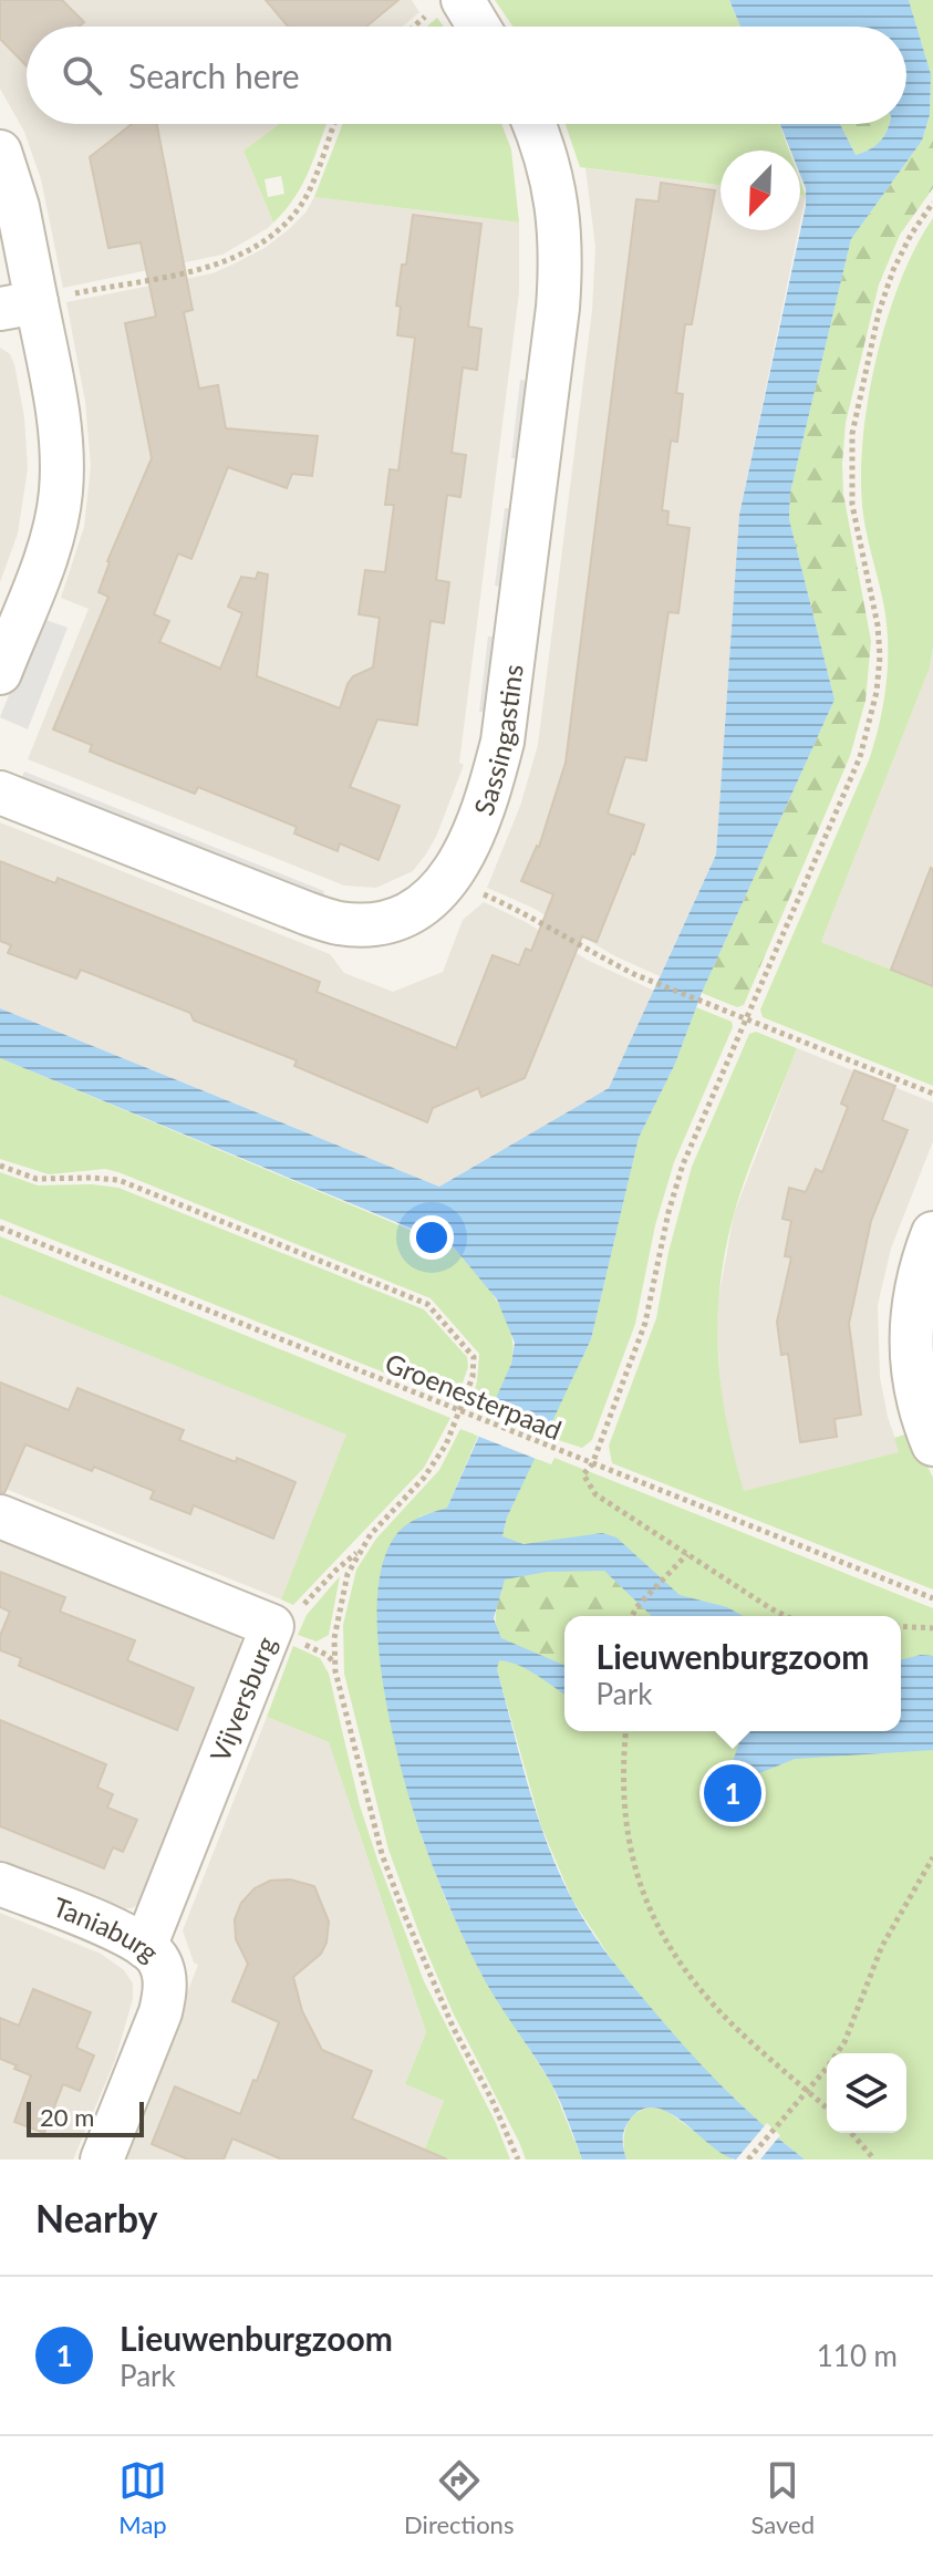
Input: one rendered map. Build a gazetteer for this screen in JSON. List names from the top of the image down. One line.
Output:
{"streets":{"street":["Sassingastins","Vijversburg","Taniaburg"],"path":["Groenesterpaad"]},"crossings":[["Vijversburg","Taniaburg"]],"scale_bar":"20 m","north":"bottom left","page":{"search":"Search here","popup":["Lieuwenburgzoom","Park"],"pins":"1","scale":"20 m","heading":"Nearby","list":[{"mark":"1","name":"Lieuwenburgzoom","note":"Park","value":"110 m"}],"nav":["Map","Directions","Saved"]}}
